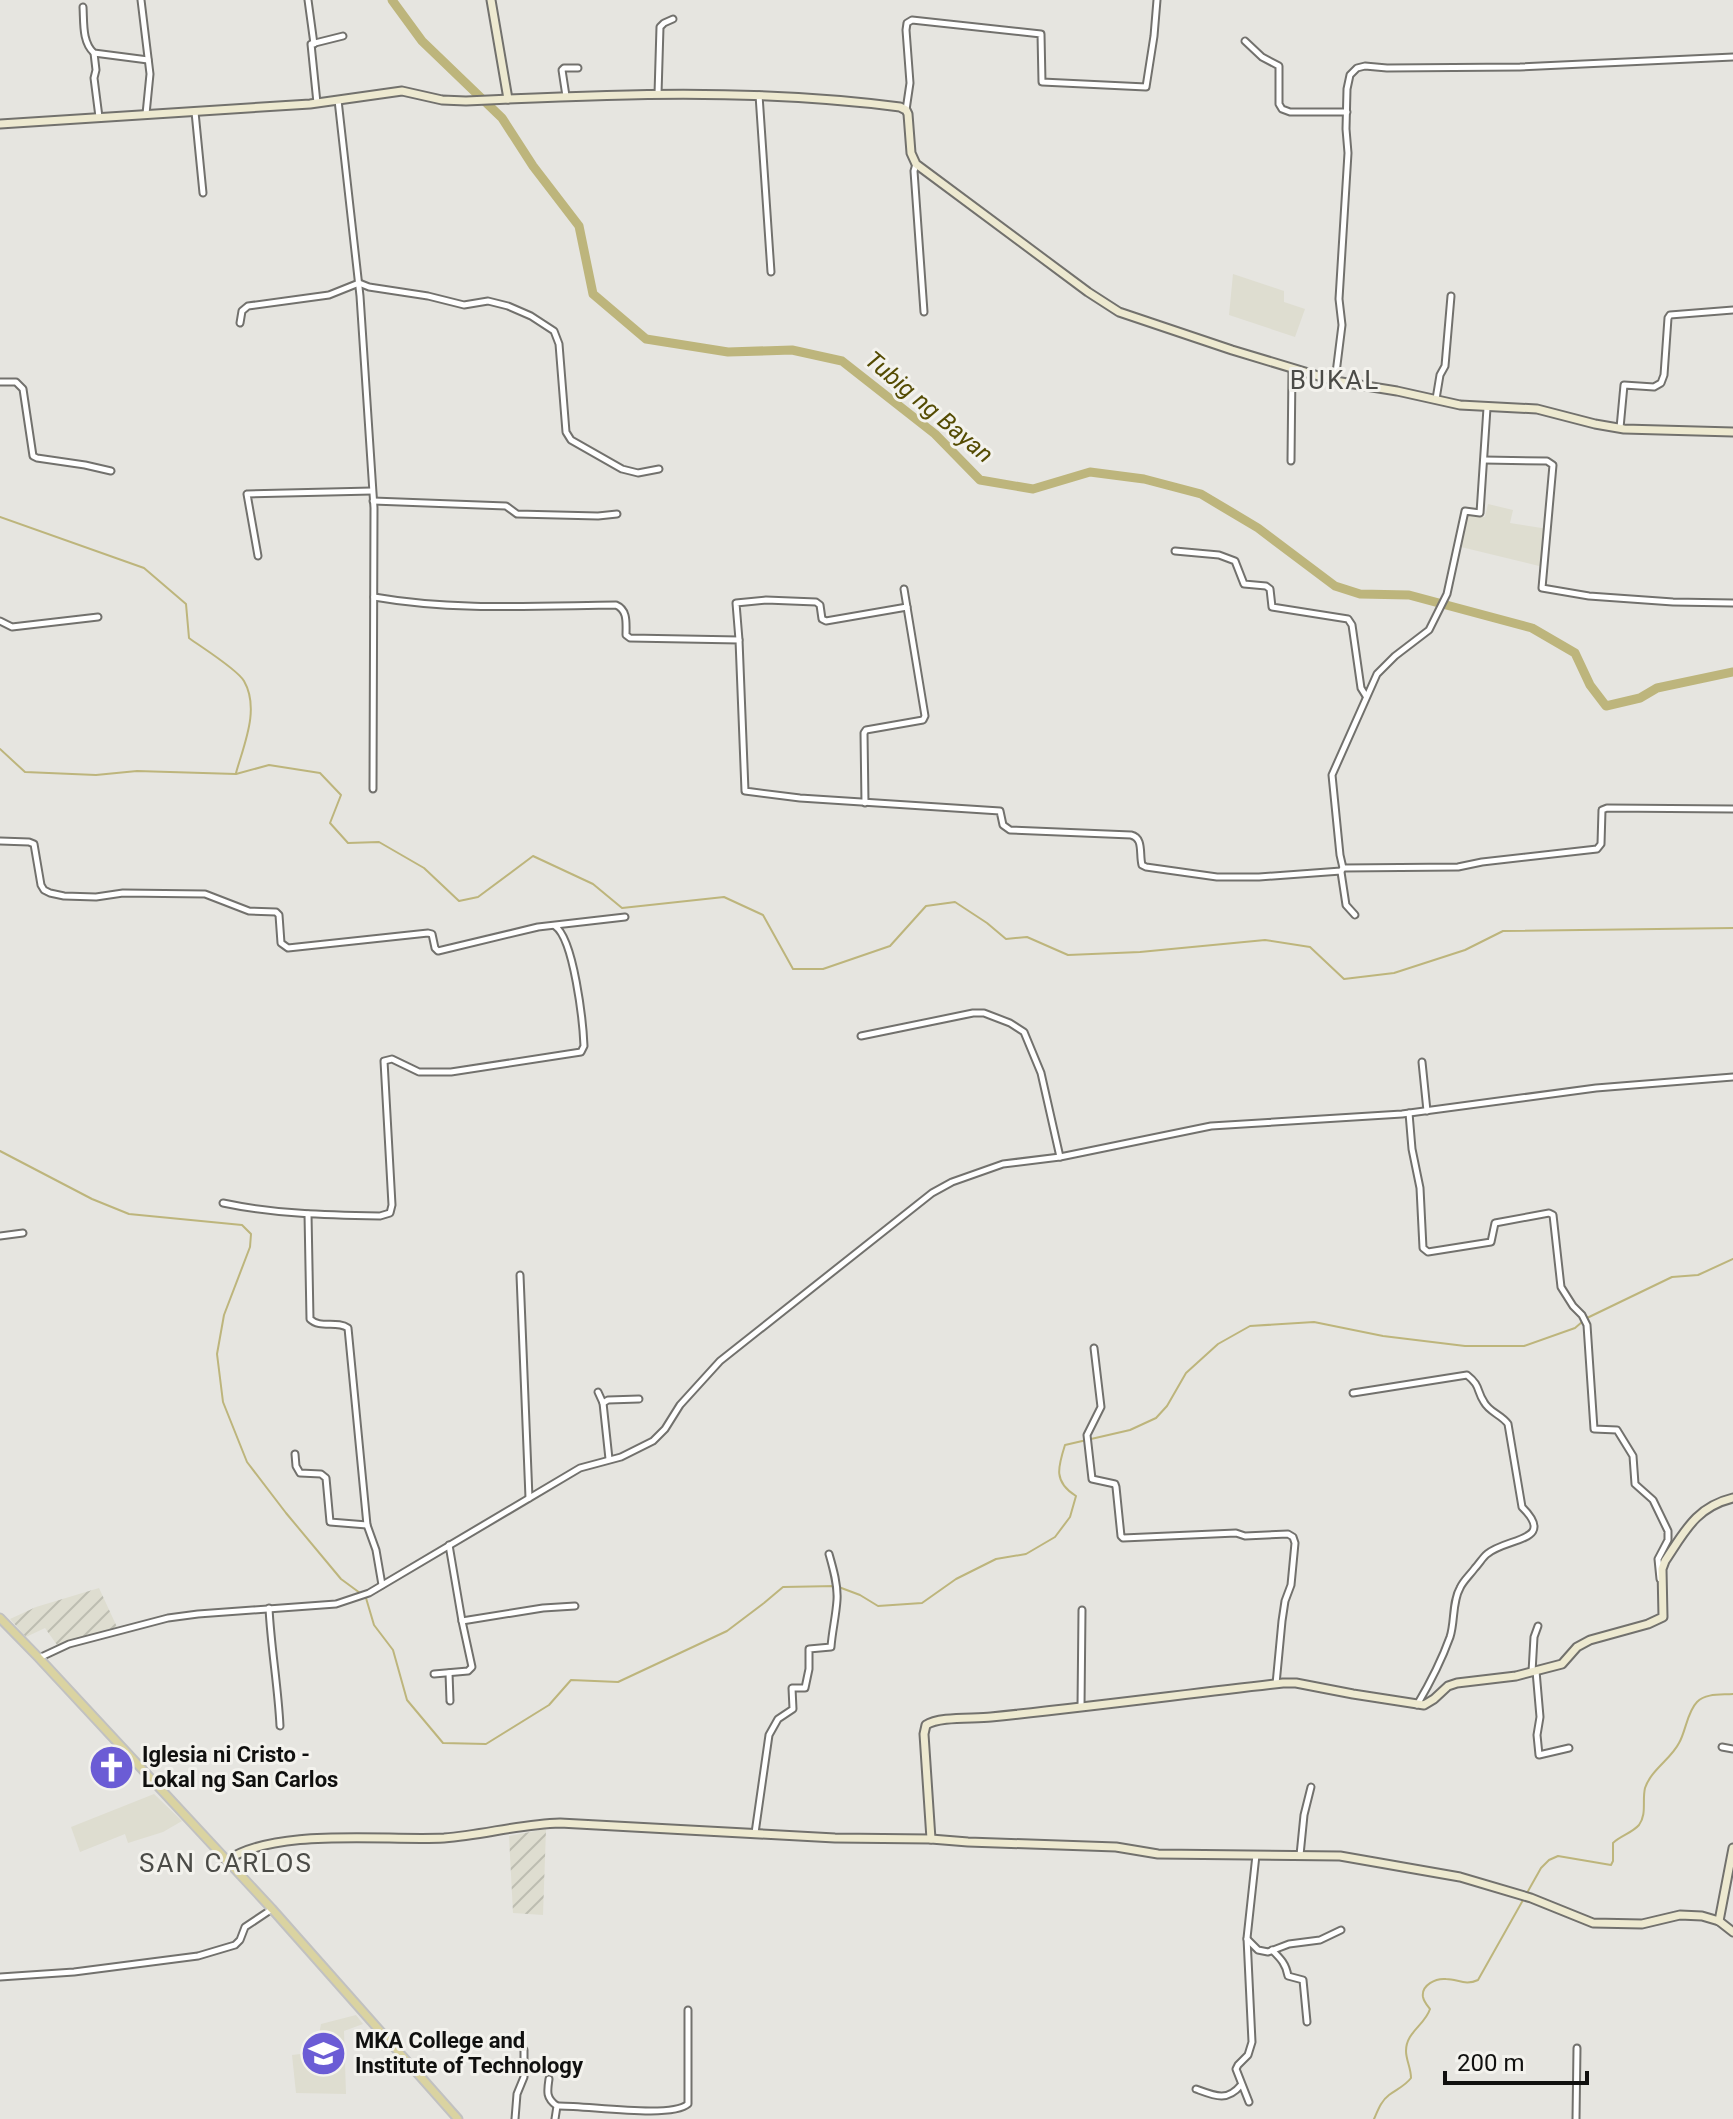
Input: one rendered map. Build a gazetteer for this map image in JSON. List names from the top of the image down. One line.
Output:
{"districts":["BUKAL","SAN CARLOS"],"water":["Tubig ng Bayan"],"places":{"church":["Iglesia ni Cristo - Lokal ng San Carlos"],"school or university":["MKA College and Institute of Technology"]},"scale_bar":"200 m"}
